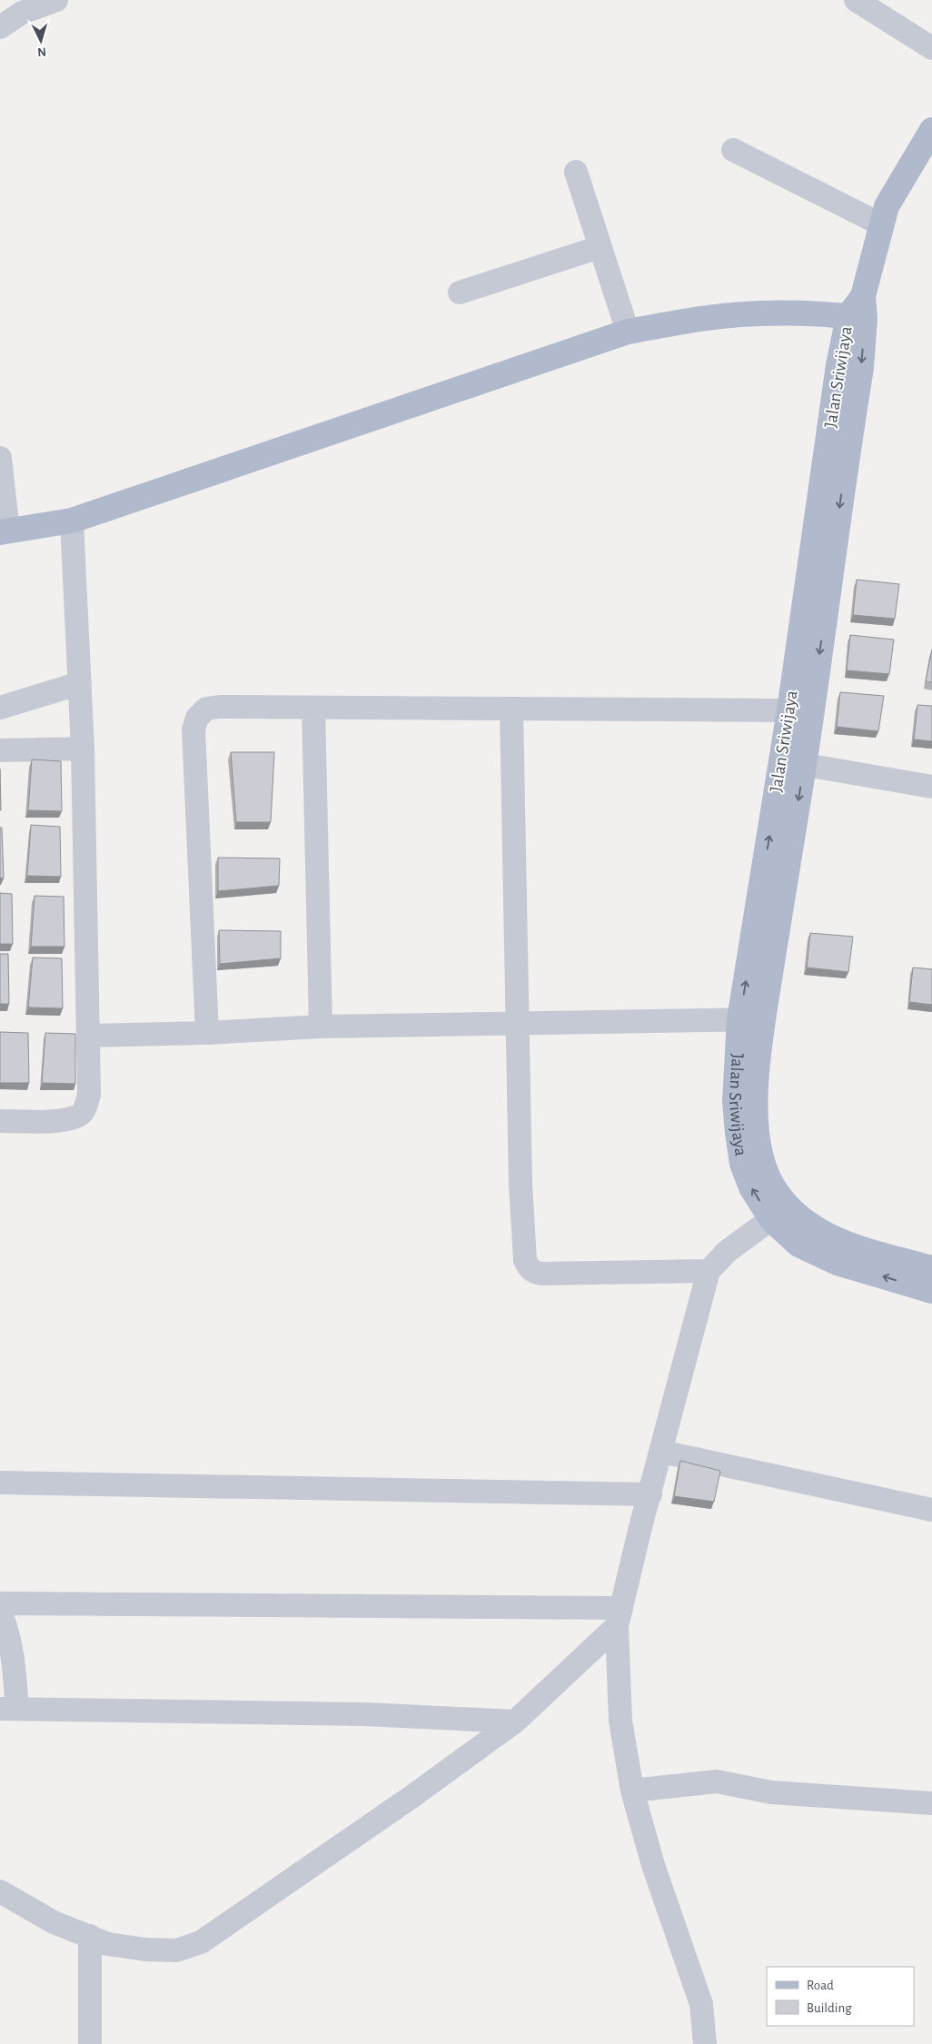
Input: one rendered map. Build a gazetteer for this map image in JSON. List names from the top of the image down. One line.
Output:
{"streets":{"main road":["Jalan Sriwijaya"]},"legend":["Road","Building"],"north":"bottom"}
